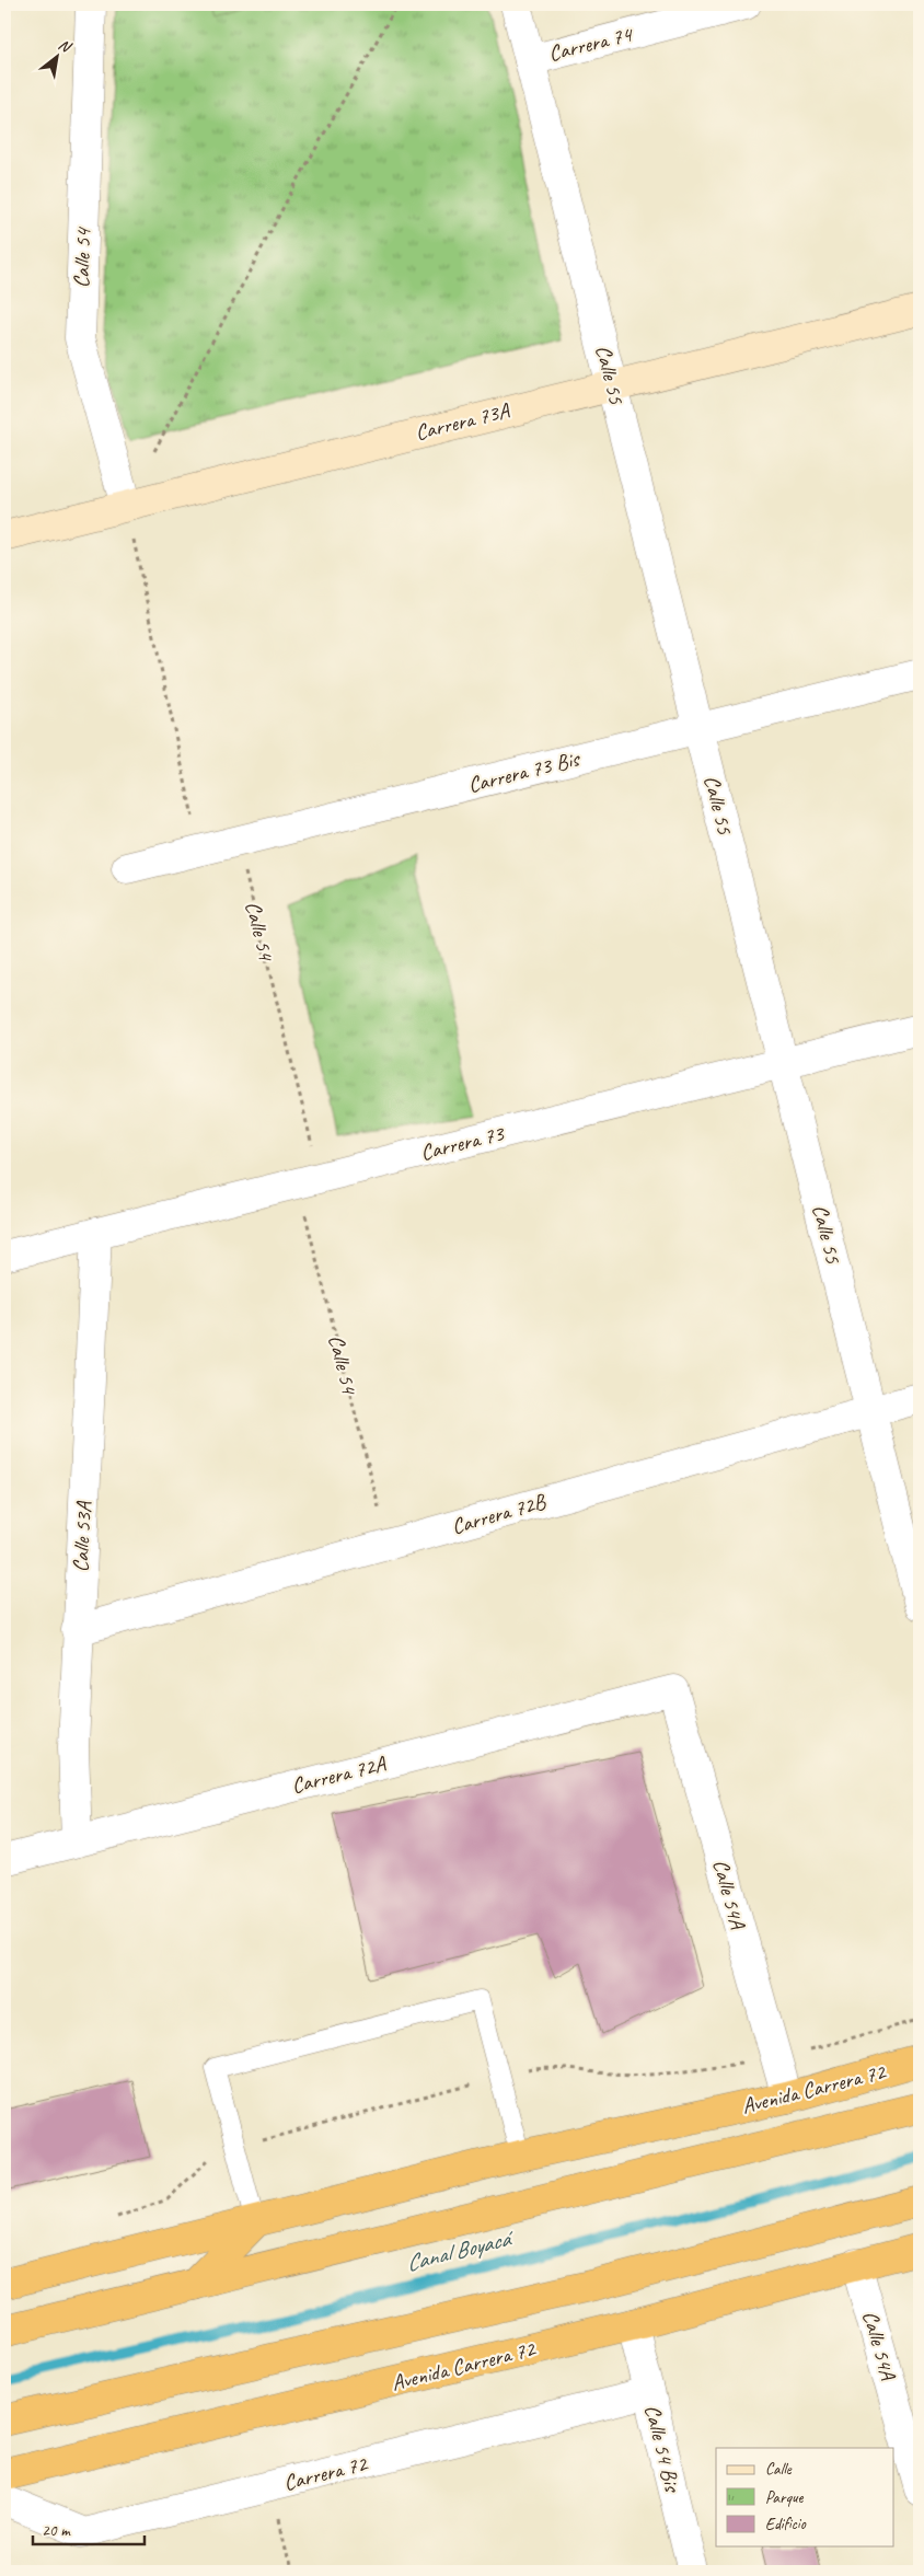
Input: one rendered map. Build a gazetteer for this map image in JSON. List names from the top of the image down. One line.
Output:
{"streets":{"highway":["Avenida Carrera 72"],"street":["Carrera 74","Calle 54","Calle 55","Carrera 73A","Carrera 73 Bis","Carrera 73","Carrera 72B","Calle 53A","Carrera 72A","Calle 54A","Calle 54 Bis","Carrera 72"]},"crossings":[["Carrera 74","Calle 55"],["Calle 54","Carrera 73A"],["Calle 54","Carrera 73 Bis"],["Calle 54","Carrera 73"],["Calle 54","Carrera 72B"],["Calle 55","Carrera 73A"],["Calle 55","Carrera 73 Bis"],["Calle 55","Carrera 73"],["Calle 55","Carrera 72B"],["Carrera 73","Calle 53A"],["Carrera 72B","Calle 53A"],["Calle 53A","Carrera 72A"],["Carrera 72A","Calle 54A"],["Calle 54A","Avenida Carrera 72"],["Avenida Carrera 72","Calle 54 Bis"],["Calle 54 Bis","Carrera 72"]],"water":["Canal Boyacá"],"legend":["Calle","Parque","Edificio"],"scale_bar":"20 m","north":"top right"}
